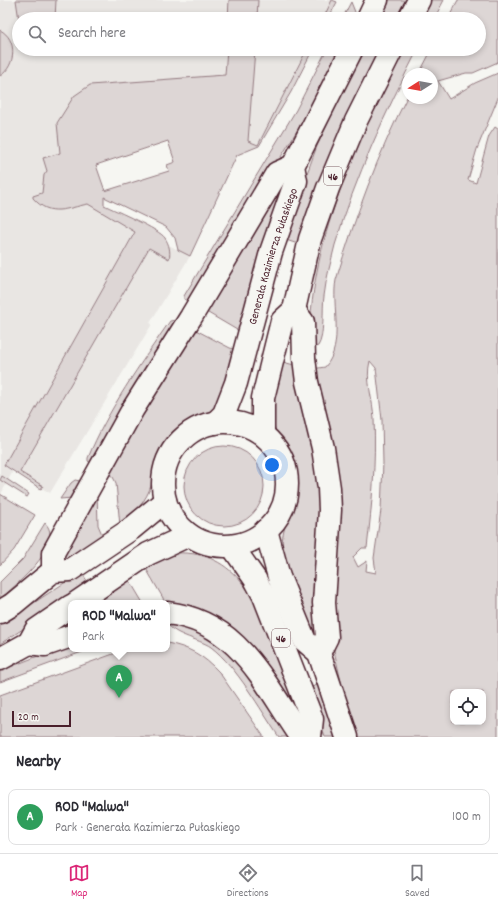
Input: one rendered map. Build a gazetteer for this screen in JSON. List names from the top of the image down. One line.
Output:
{"streets":{"main road":["46","Generała Kazimierza Pułaskiego"]},"crossings":[["46","Generała Kazimierza Pułaskiego"]],"scale_bar":"20 m","north":"left","page":{"search":"Search here","popup":["ROD \"Malwa\"","Park"],"pins":"A","scale":"20 m","heading":"Nearby","list":[{"mark":"A","name":"ROD \"Malwa\"","note":"Park · Generała Kazimierza Pułaskiego","value":"100 m"}],"nav":["Map","Directions","Saved"]}}
